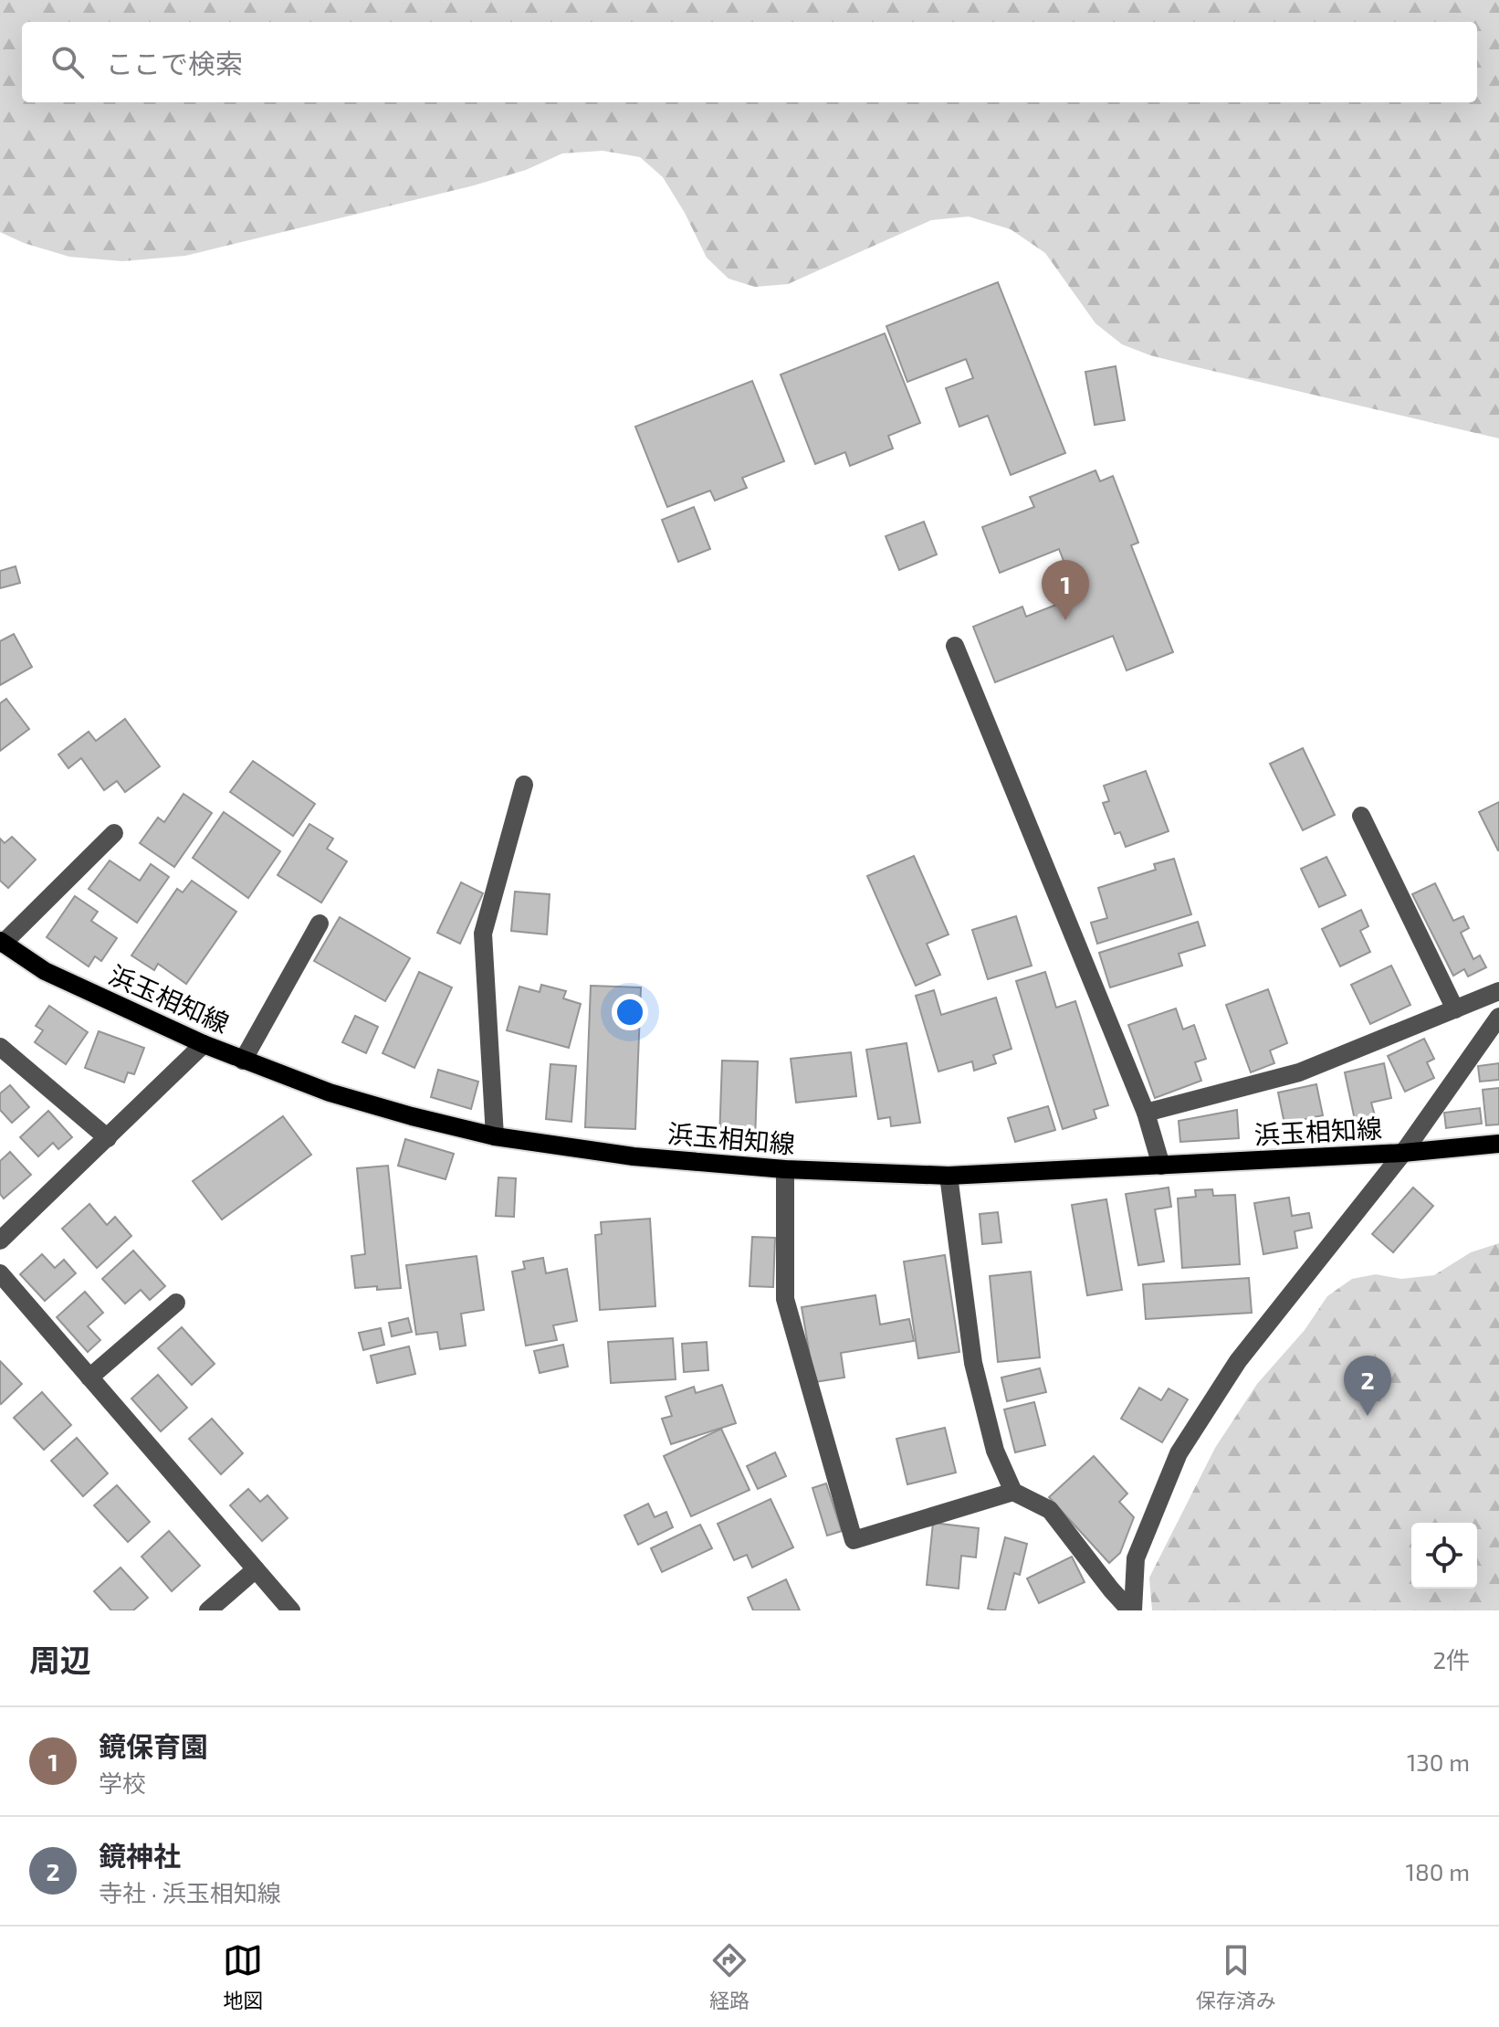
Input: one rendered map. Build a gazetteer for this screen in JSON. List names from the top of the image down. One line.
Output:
{"streets":{"main road":["浜玉相知線"]},"page":{"search":"ここで検索","pins":["1","2"],"heading":["周辺","2件"],"list":[{"mark":"1","name":"鏡保育園","note":"学校","value":"130 m"},{"mark":"2","name":"鏡神社","note":"寺社 · 浜玉相知線","value":"180 m"}],"nav":["地図","経路","保存済み"]}}
